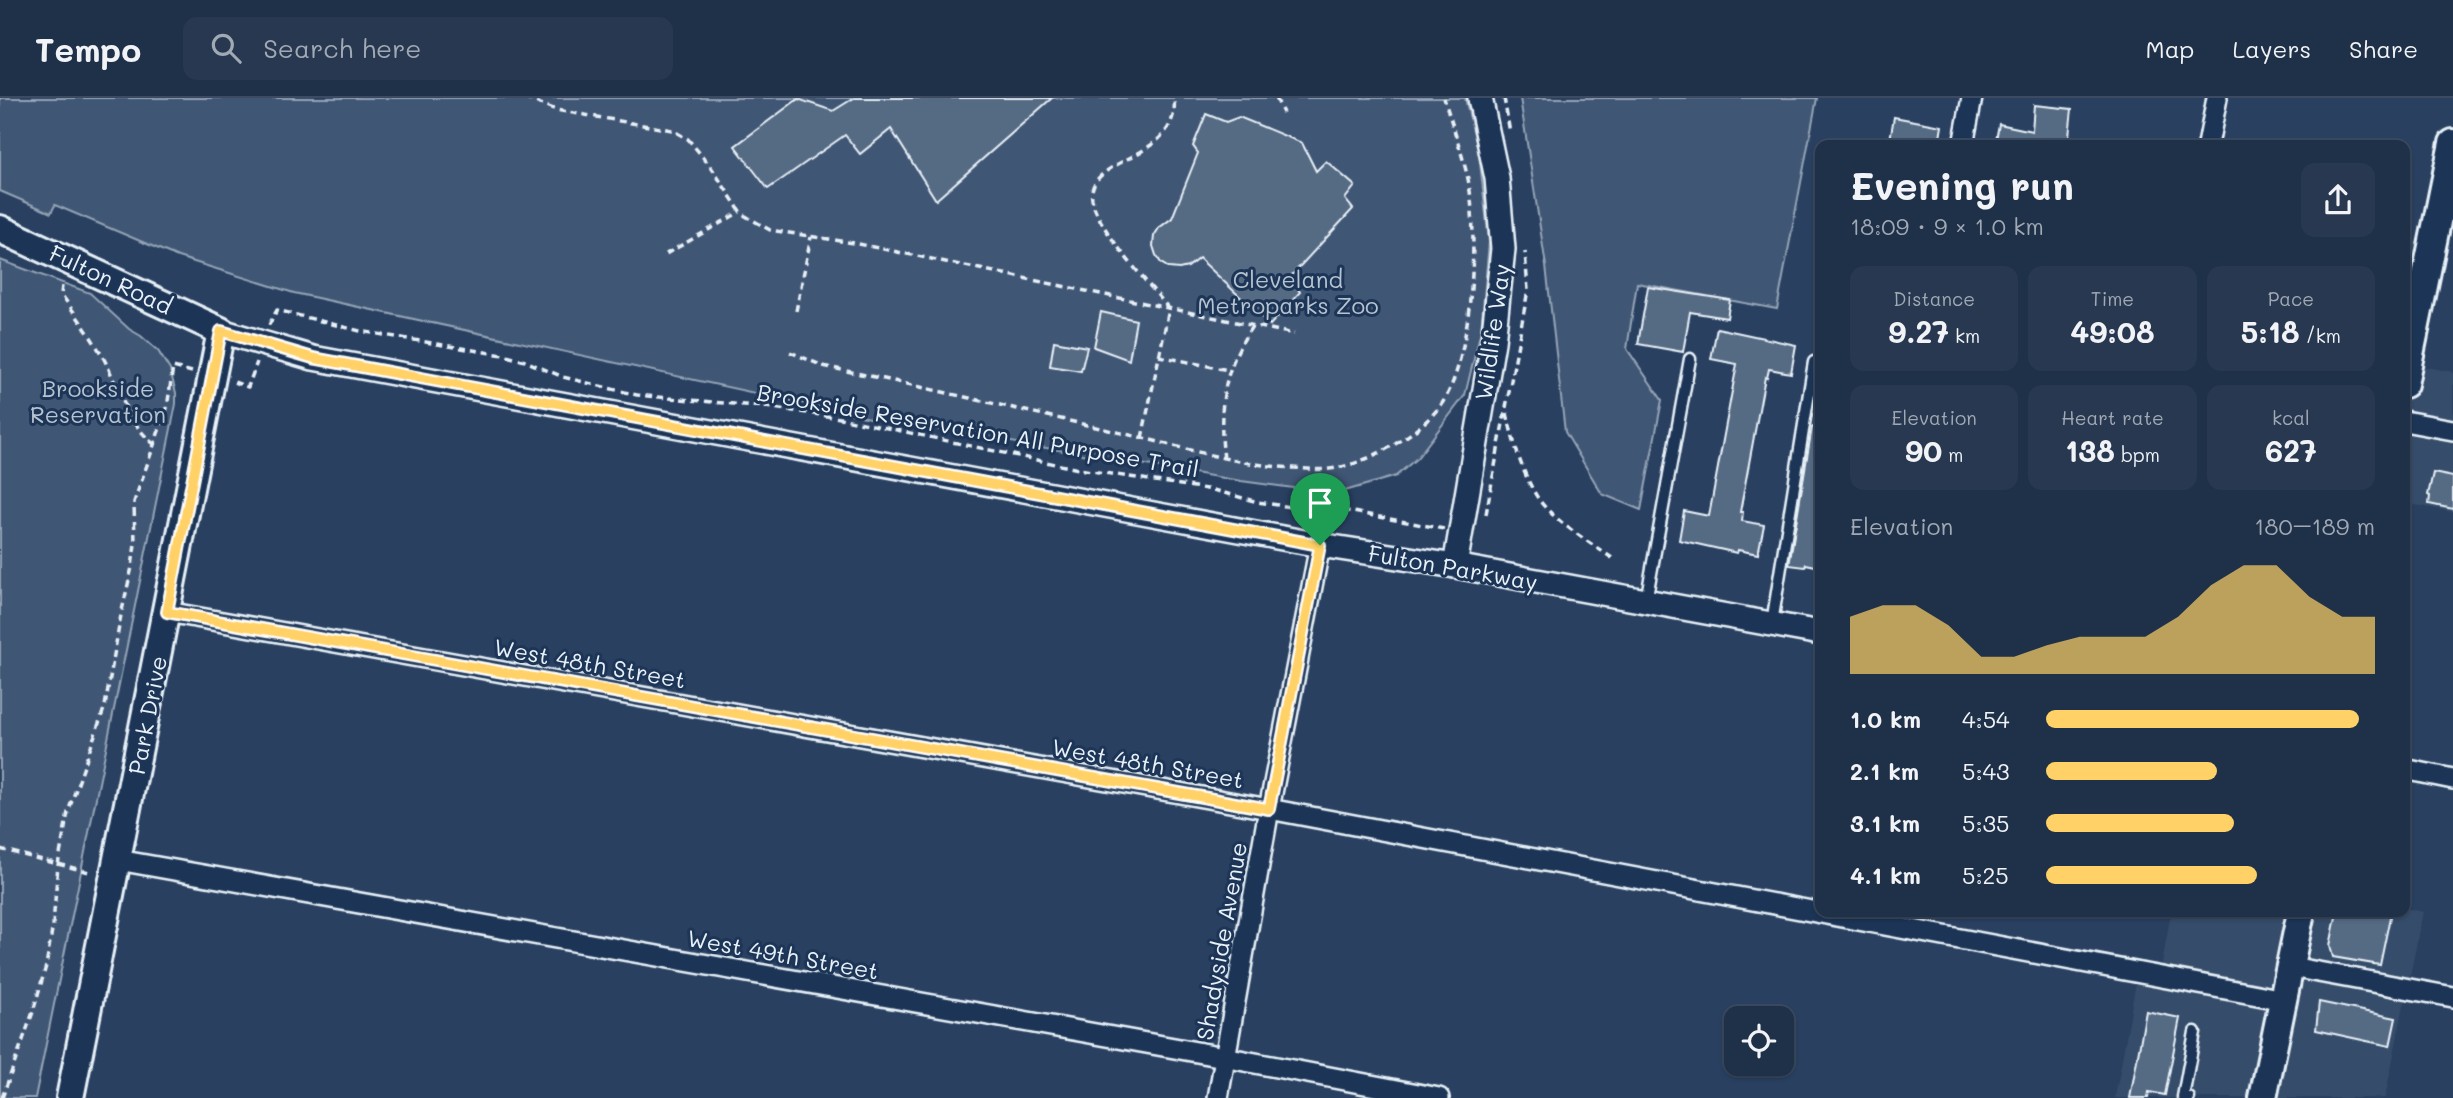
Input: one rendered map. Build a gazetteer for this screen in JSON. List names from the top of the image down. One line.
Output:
{"streets":{"main road":["Fulton Road","Park Drive"],"street":["Wildlife Way","Fulton Parkway","West 48th Street","Shadyside Avenue","West 49th Street"],"path":["Brookside Reservation All Purpose Trail"]},"crossings":[["Fulton Road","Fulton Parkway"],["Fulton Road","Park Drive"],["Wildlife Way","Fulton Parkway"],["Fulton Parkway","Park Drive"],["Fulton Parkway","Shadyside Avenue"],["West 48th Street","Park Drive"],["West 48th Street","Shadyside Avenue"],["Park Drive","West 49th Street"],["Shadyside Avenue","West 49th Street"]],"parks":["Cleveland Metroparks Zoo","Brookside Reservation"],"page":{"header":"Tempo","search":"Search here","nav":["Map","Layers","Share"],"heading":["Evening run","18:09 · 9 × 1.0 km"],"stats":[["Distance","9.27 km"],["Time","49:08"],["Pace","5:18 /km"],["Elevation","90 m"],["Heart rate","138 bpm"],["kcal","627"]],"chart":["Elevation","180–189 m"],"list":[{"name":"1.0 km","note":"4:54"},{"name":"2.1 km","note":"5:43"},{"name":"3.1 km","note":"5:35"},{"name":"4.1 km","note":"5:25"}]}}
